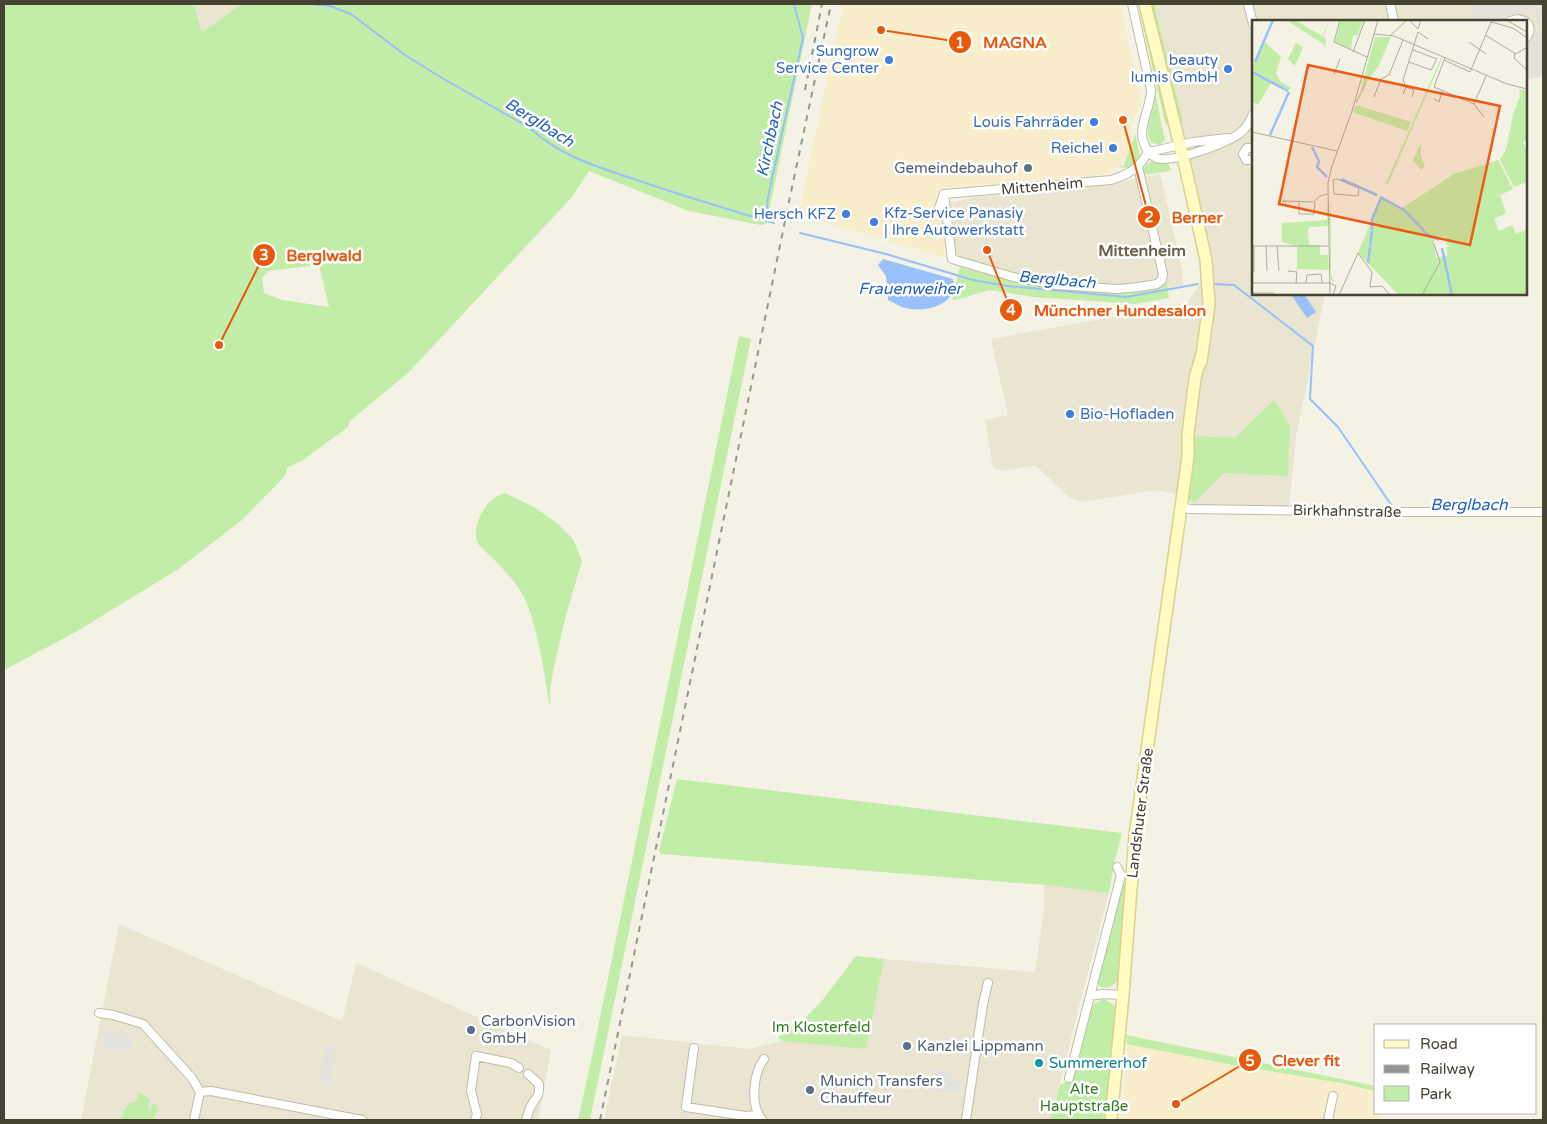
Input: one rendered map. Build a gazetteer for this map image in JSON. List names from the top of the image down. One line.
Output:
{"streets":{"main road":["Landshuter Straße"],"street":["Mittenheim","Birkhahnstraße"]},"crossings":[["Birkhahnstraße","Landshuter Straße"]],"districts":["Mittenheim"],"water":["Berglbach","Kirchbach","Frauenweiher"],"parks":["Im Klosterfeld","Alte Hauptstraße"],"places":["MAGNA","Sungrow Service Center","beauty lumis GmbH","Berner","Louis Fahrräder","Reichel","Gemeindebauhof","Hersch KFZ","Kfz-Service Panasiy | Ihre Autowerkstatt","Münchner Hundesalon","Berglwald","Bio-Hofladen","CarbonVision GmbH","Kanzlei Lippmann","Summererhof","Munich Transfers Chauffeur","Clever fit"],"legend":["Road","Railway","Park"]}
